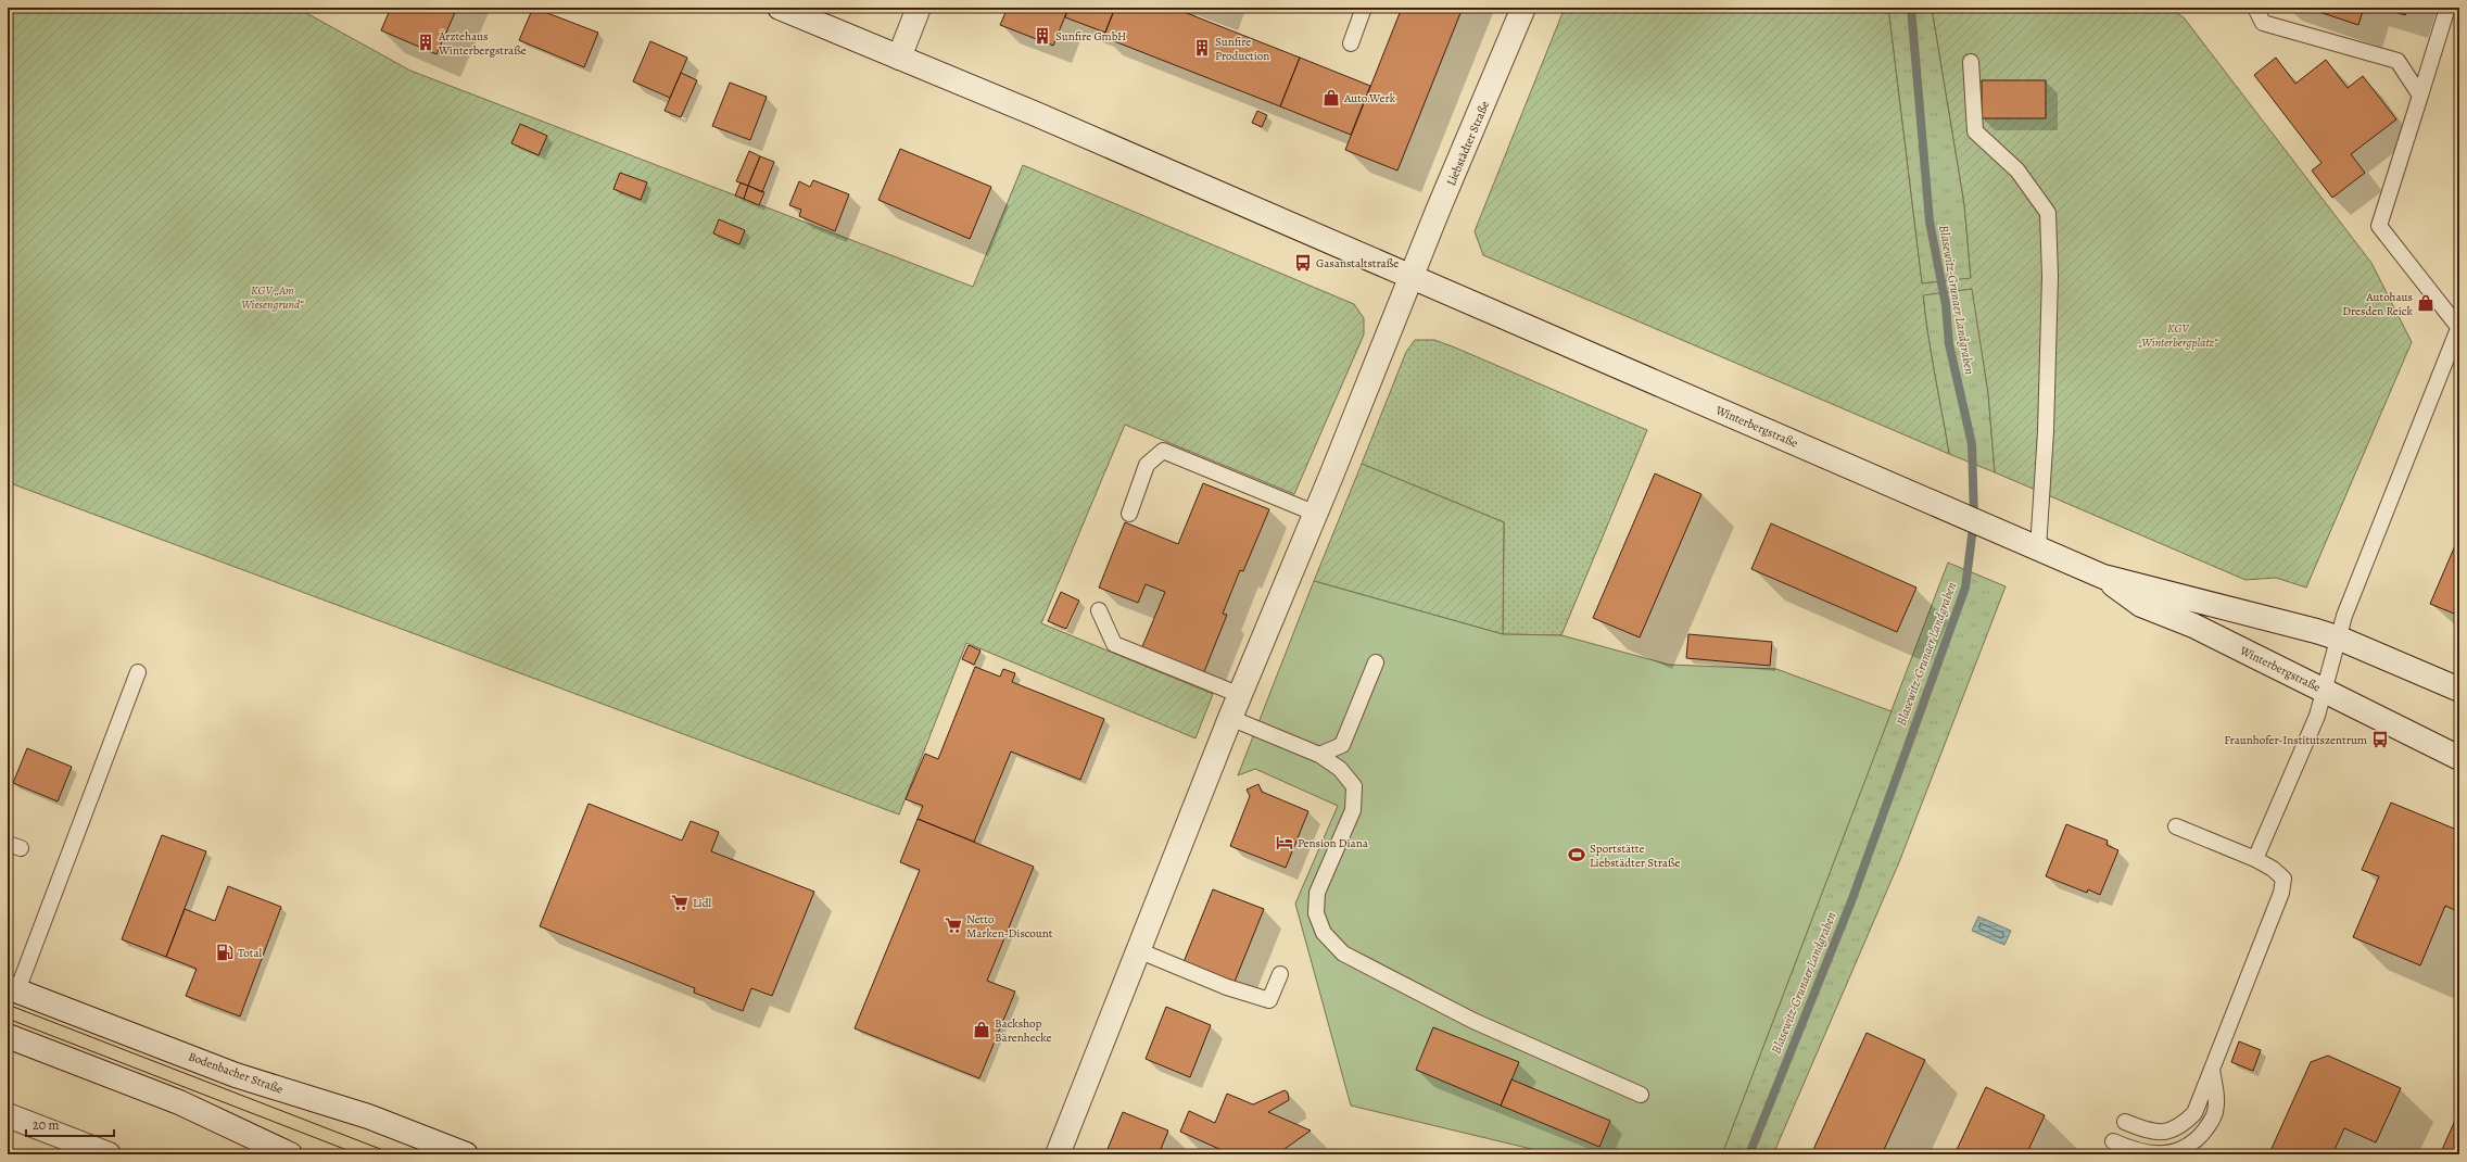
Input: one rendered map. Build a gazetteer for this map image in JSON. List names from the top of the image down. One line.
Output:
{"streets":{"main road":["Liebstädter Straße","Winterbergstraße","Bodenbacher Straße"]},"crossings":[["Liebstädter Straße","Winterbergstraße"]],"water":["Blasewitz‐Grunaer Landgraben"],"parks":["KGV „Am Wiesengrund“","KGV „Winterbergplatz“"],"places":{"building":["Sunfire GmbH","Ärztehaus Winterbergstraße","Sunfire Production"],"shop":["Auto.Werk","Autohaus Dresden Reick","Backshop Bärenhecke"],"bus stop":["Gasanstaltstraße","Fraunhofer-Institutszentrum"],"hotel":["Pension Diana"],"sports":["Sportstätte Liebstädter Straße"],"supermarket":["Lidl","Netto Marken-Discount"],"fuel station":["Total"]},"scale_bar":"20 m"}
